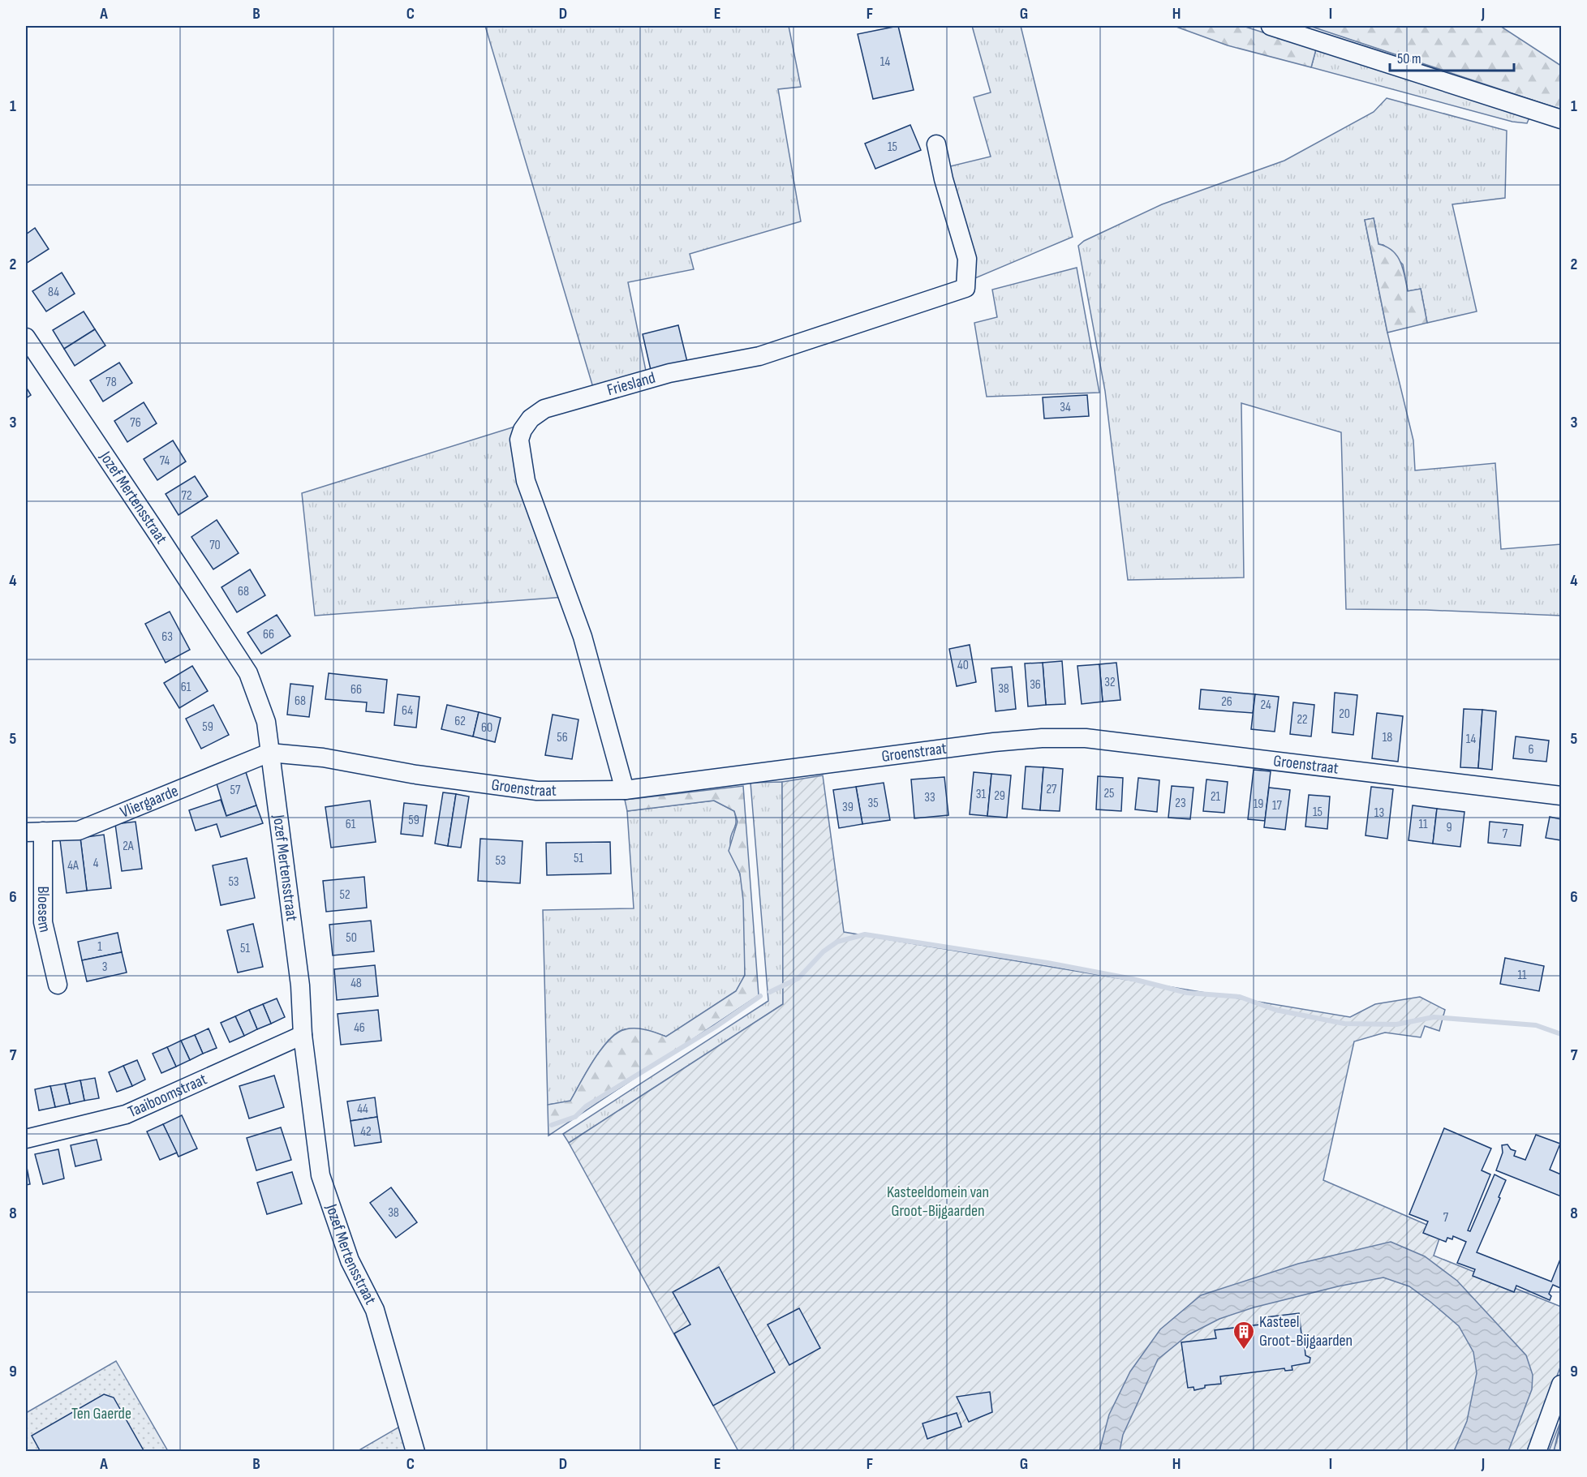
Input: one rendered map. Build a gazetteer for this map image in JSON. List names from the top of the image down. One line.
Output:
{"streets":{"street":["Friesland","Jozef Mertensstraat","Groenstraat","Vliergaarde","Bloesem","Taaiboomstraat"]},"crossings":[["Friesland","Groenstraat"],["Jozef Mertensstraat","Groenstraat"],["Jozef Mertensstraat","Vliergaarde"],["Jozef Mertensstraat","Taaiboomstraat"],["Groenstraat","Vliergaarde"],["Vliergaarde","Bloesem"]],"parks":["Kasteeldomein van Groot-Bijgaarden","Ten Gaerde"],"places":{"building":["Kasteel Groot-Bijgaarden"]},"house_numbers":["14","15","84","78","34","76","74","72","70","68","66","63","40","32","36","61","38","66","68","26","24","64","20","22","62","59","60","56","18","14","6","27","57","25","31","29","21","33","35","23","19","17","39","15","13","59","61","11","9","7","2A","51","53","4","4A","53","52","50","1","51","3","11","48","46","44","42","38","7"],"scale_bar":"50 m","grid":{"columns":["A","B","C","D","E","F","G","H","I","J"],"rows":["1","2","3","4","5","6","7","8","9"]}}
